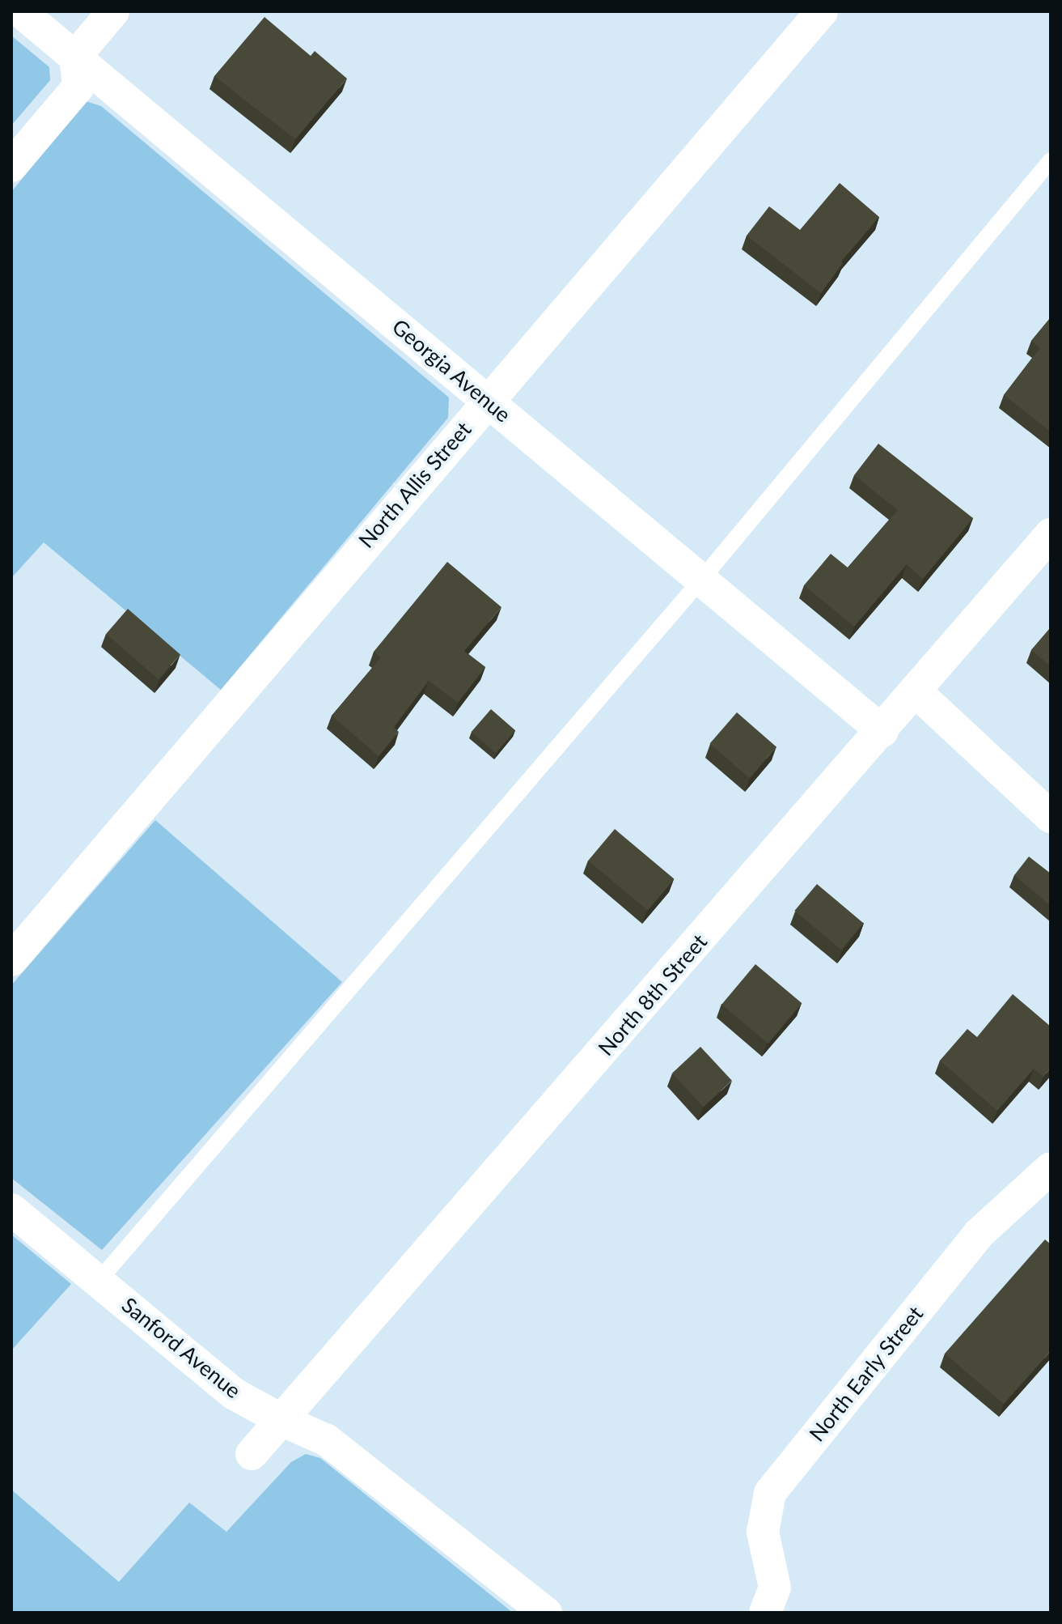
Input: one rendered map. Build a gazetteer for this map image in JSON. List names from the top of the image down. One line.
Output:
{"streets":{"street":["Georgia Avenue","North Allis Street","North 8th Street","Sanford Avenue","North Early Street"]},"crossings":[["Georgia Avenue","North Allis Street"],["Georgia Avenue","North 8th Street"],["North 8th Street","Sanford Avenue"]]}
